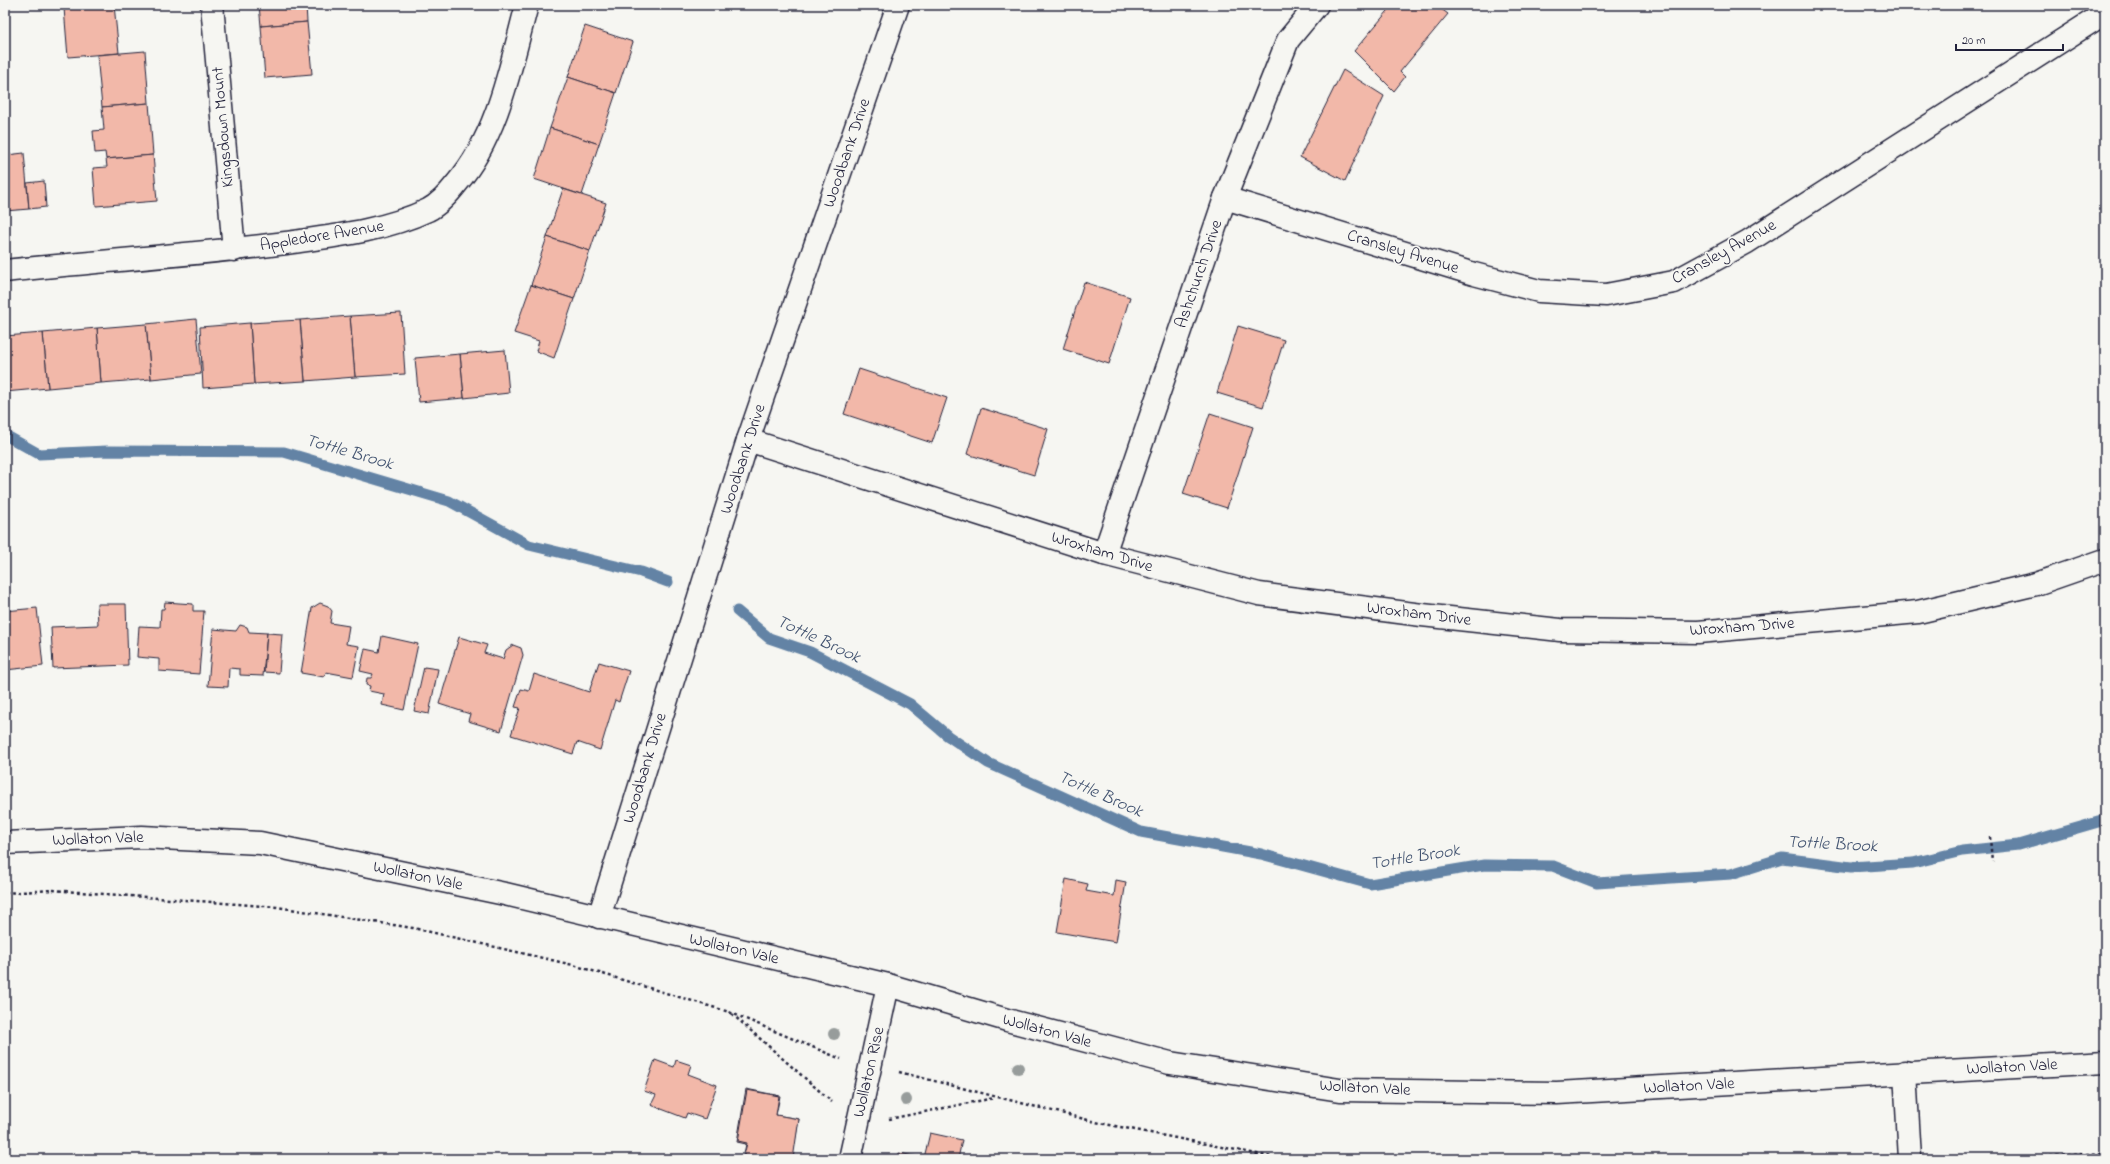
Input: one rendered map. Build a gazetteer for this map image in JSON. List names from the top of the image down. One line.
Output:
{"streets":{"street":["Kingsdown Mount","Woodbank Drive","Appledore Avenue","Cransley Avenue","Ashchurch Drive","Wroxham Drive","Wollaton Vale","Wollaton Rise"]},"crossings":[["Kingsdown Mount","Appledore Avenue"],["Woodbank Drive","Wroxham Drive"],["Woodbank Drive","Wollaton Vale"],["Cransley Avenue","Ashchurch Drive"],["Ashchurch Drive","Wroxham Drive"],["Wollaton Vale","Wollaton Rise"]],"water":["Tottle Brook"],"scale_bar":"20 m"}
